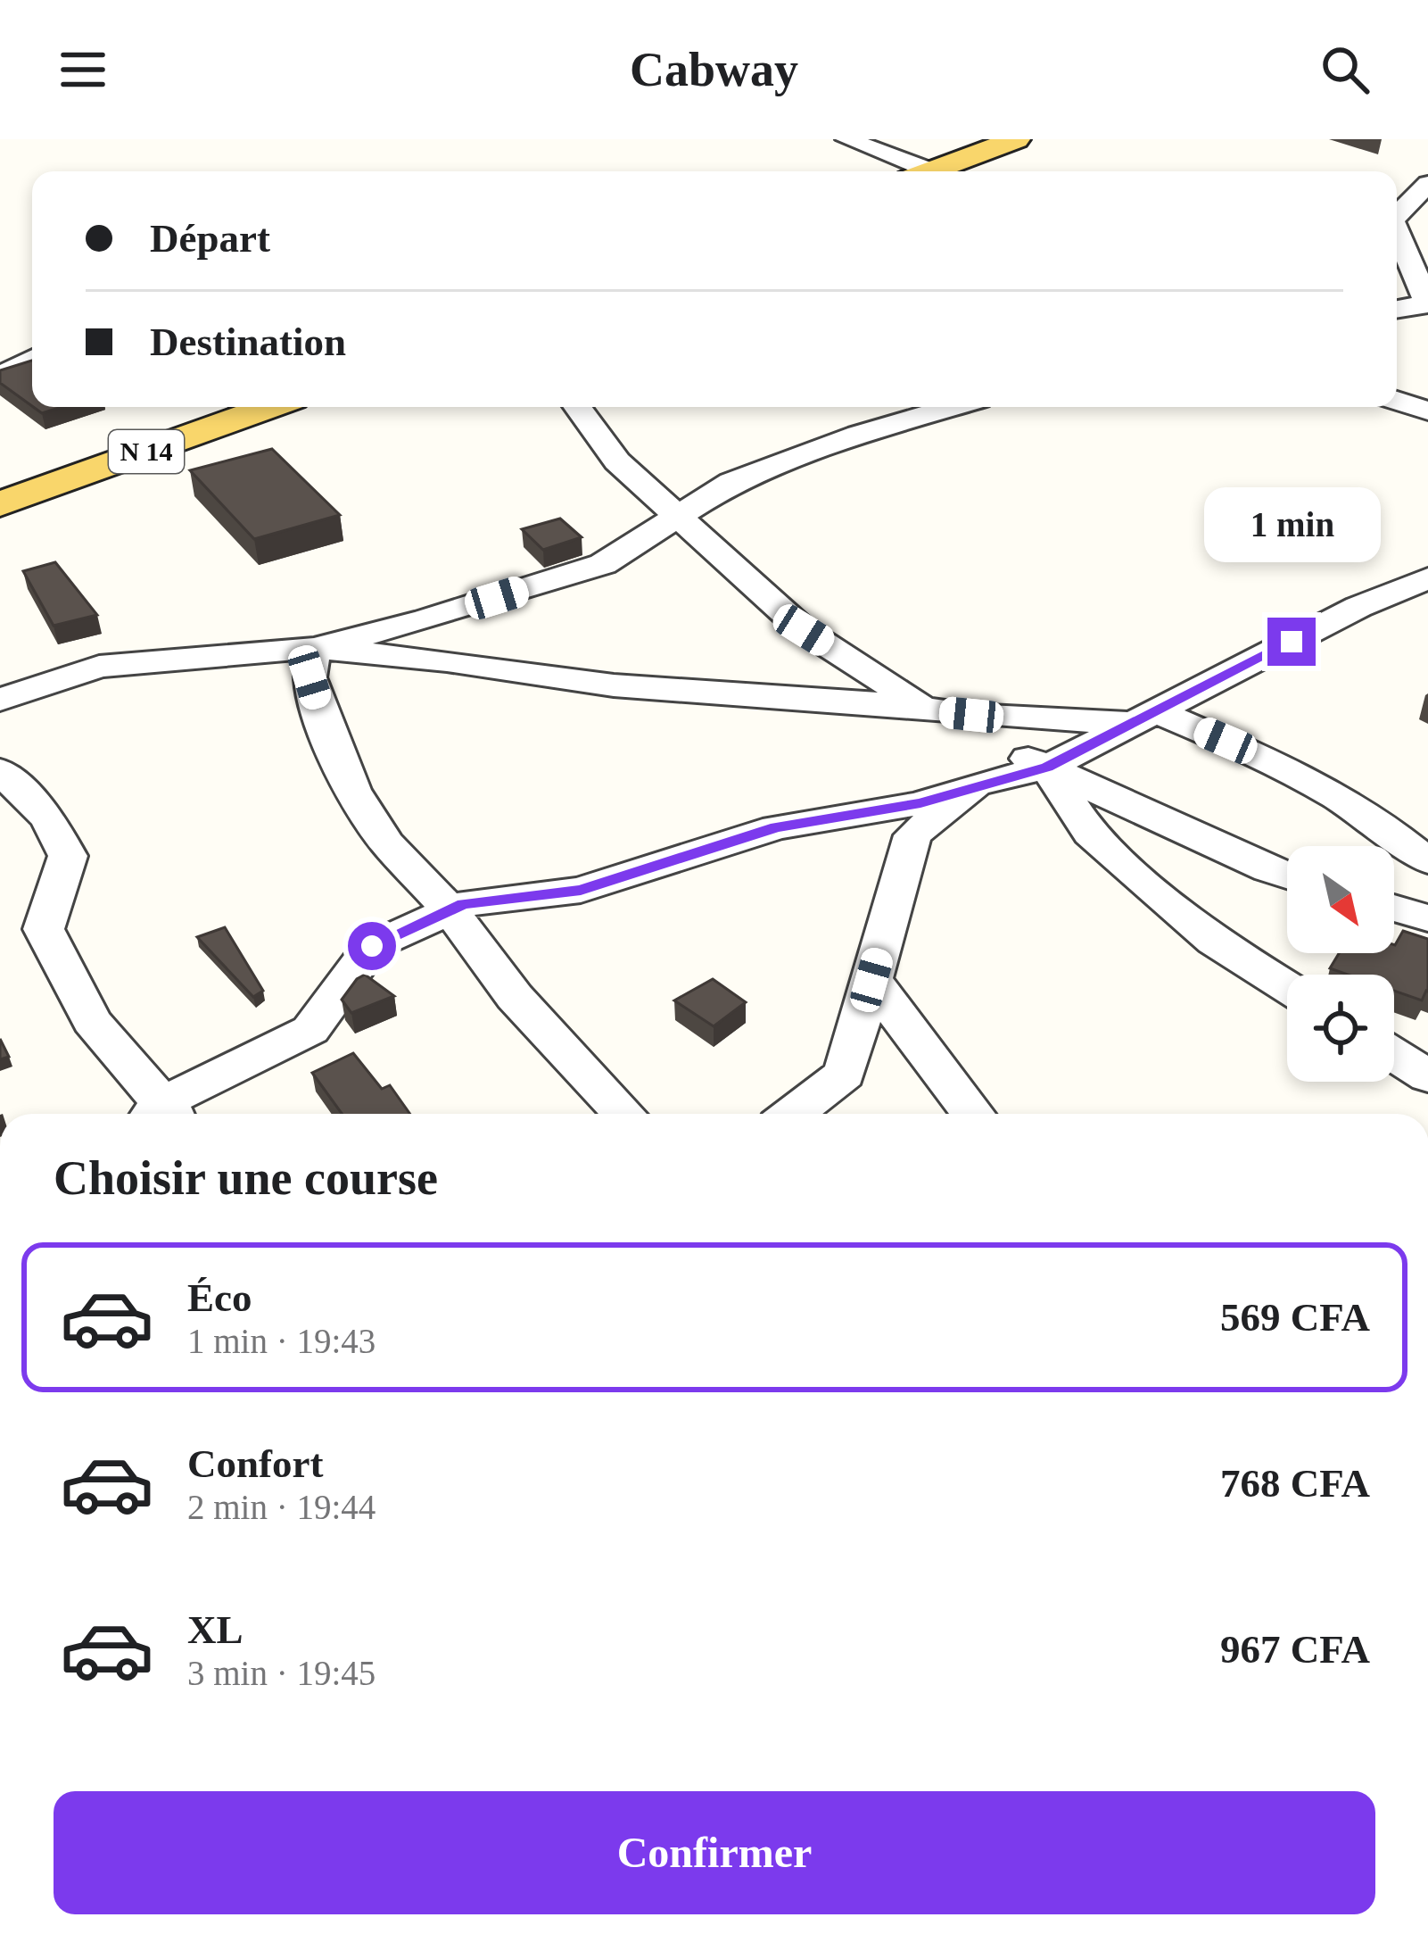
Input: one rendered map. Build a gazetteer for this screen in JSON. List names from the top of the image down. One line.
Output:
{"streets":{"main road":["N 14"]},"north":"bottom right","page":{"header":"Cabway","banner":["Départ","Destination"],"bubble":"1 min","heading":"Choisir une course","list":[{"name":"Éco","note":"1 min · 19:43","value":"569 CFA"},{"name":"Confort","note":"2 min · 19:44","value":"768 CFA"},{"name":"XL","note":"3 min · 19:45","value":"967 CFA"}],"buttons":"Confirmer"}}
